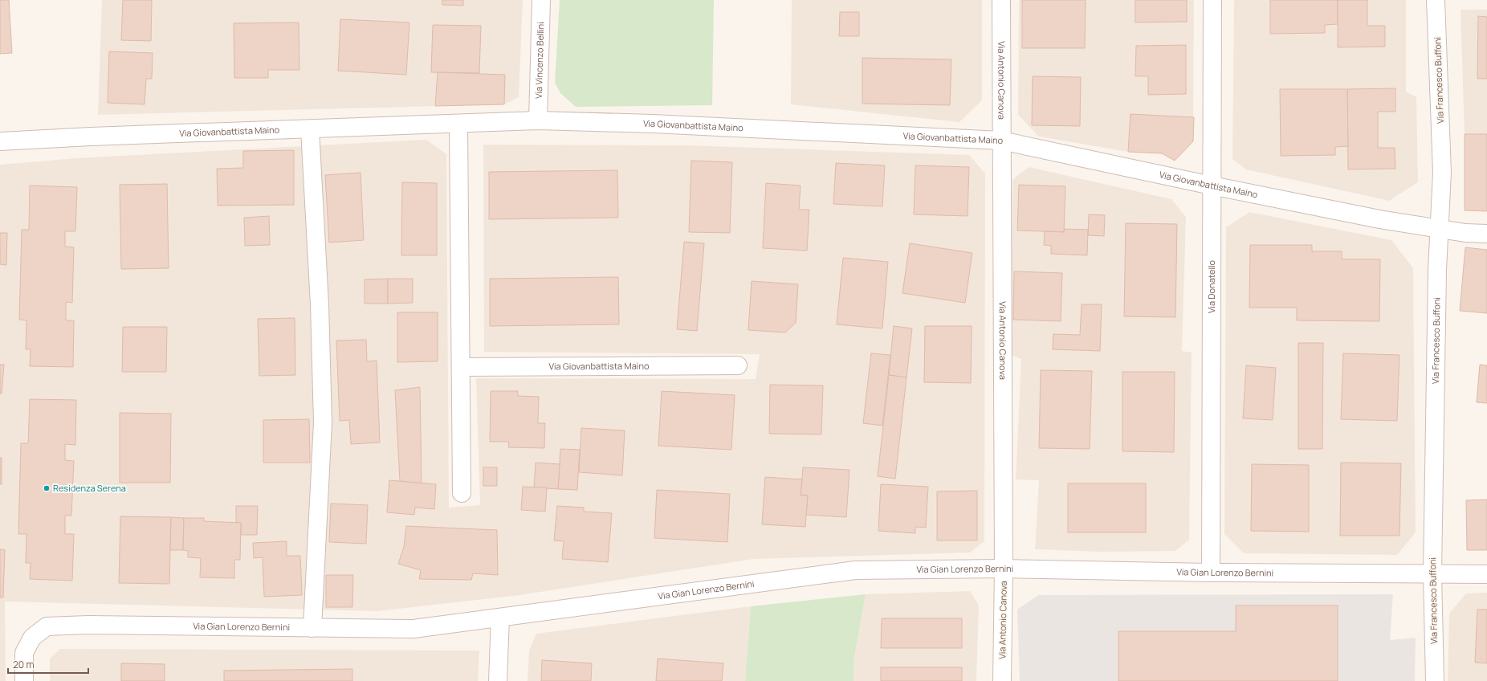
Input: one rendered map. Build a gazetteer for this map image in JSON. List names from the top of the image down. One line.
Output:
{"streets":{"street":["Via Vincenzo Bellini","Via Antonio Canova","Via Francesco Buffoni","Via Giovanbattista Maino","Via Donatello","Via Gian Lorenzo Bernini"]},"crossings":[["Via Vincenzo Bellini","Via Giovanbattista Maino"],["Via Antonio Canova","Via Giovanbattista Maino"],["Via Antonio Canova","Via Gian Lorenzo Bernini"],["Via Francesco Buffoni","Via Giovanbattista Maino"],["Via Francesco Buffoni","Via Gian Lorenzo Bernini"],["Via Giovanbattista Maino","Via Donatello"],["Via Donatello","Via Gian Lorenzo Bernini"]],"places":["Residenza Serena"],"scale_bar":"20 m"}
